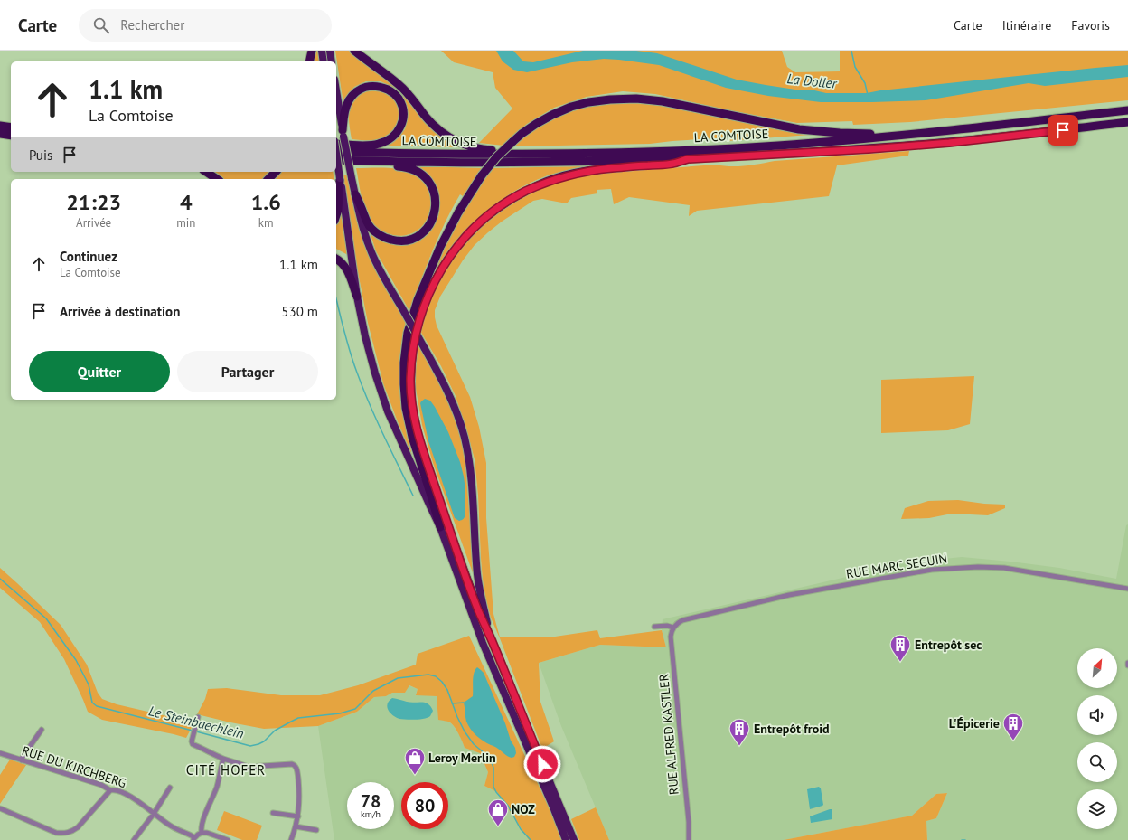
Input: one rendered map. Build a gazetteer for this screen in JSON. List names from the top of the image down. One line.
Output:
{"streets":{"highway":["LA COMTOISE"],"street":["RUE MARC SEGUIN","RUE ALFRED KASTLER","RUE DU KIRCHBERG"]},"crossings":[["RUE MARC SEGUIN","RUE ALFRED KASTLER"]],"districts":["CITÉ HOFER"],"water":["La Doller","Le Steinbaechlein"],"places":{"building":["Entrepôt sec","L'Épicerie","Entrepôt froid"],"shop":["Leroy Merlin","NOZ"]},"north":"top right","page":{"header":"Carte","search":"Rechercher","nav":["Carte","Itinéraire","Favoris"],"turn":["1.1 km","La Comtoise"],"then":"Puis","eta":["21:23","Arrivée","4","min","1.6","km"],"list":[{"name":"Continuez","note":"La Comtoise","value":"1.1 km"},{"name":"Arrivée à destination","value":"530 m"}],"buttons":["Quitter","Partager"],"speed":"78 km/h","limit":"80"}}
